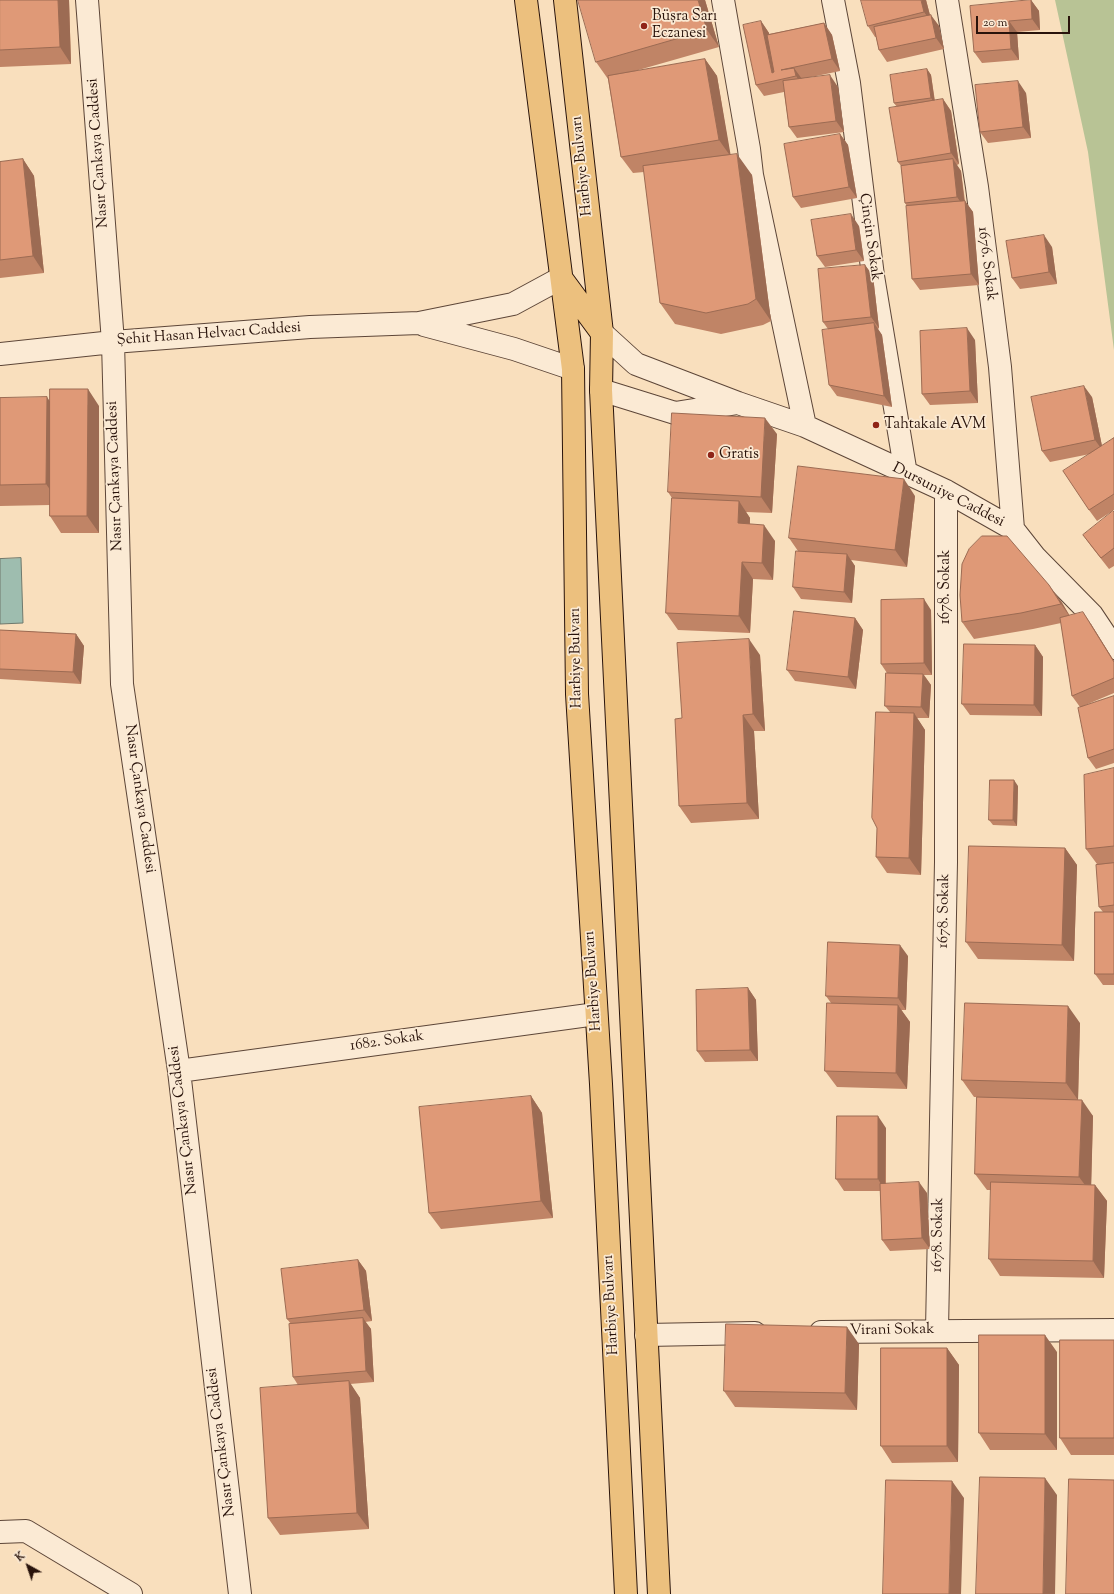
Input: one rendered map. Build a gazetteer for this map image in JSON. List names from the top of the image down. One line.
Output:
{"streets":{"main road":["Harbiye Bulvarı"],"street":["Nasır Çankaya Caddesi","Çinçin Sokak","1676. Sokak","Şehit Hasan Helvacı Caddesi","Dursuniye Caddesi","1678. Sokak","1682. Sokak","Virani Sokak"]},"crossings":[["Nasır Çankaya Caddesi","Şehit Hasan Helvacı Caddesi"],["Nasır Çankaya Caddesi","1682. Sokak"],["Harbiye Bulvarı","Şehit Hasan Helvacı Caddesi"],["Harbiye Bulvarı","Dursuniye Caddesi"],["Harbiye Bulvarı","1682. Sokak"],["Çinçin Sokak","Dursuniye Caddesi"],["1676. Sokak","Dursuniye Caddesi"],["Dursuniye Caddesi","1678. Sokak"],["1678. Sokak","Virani Sokak"]],"places":["Büşra Sarı Eczanesi","Tahtakale AVM","Gratis"],"scale_bar":"20 m","north":"top left"}
